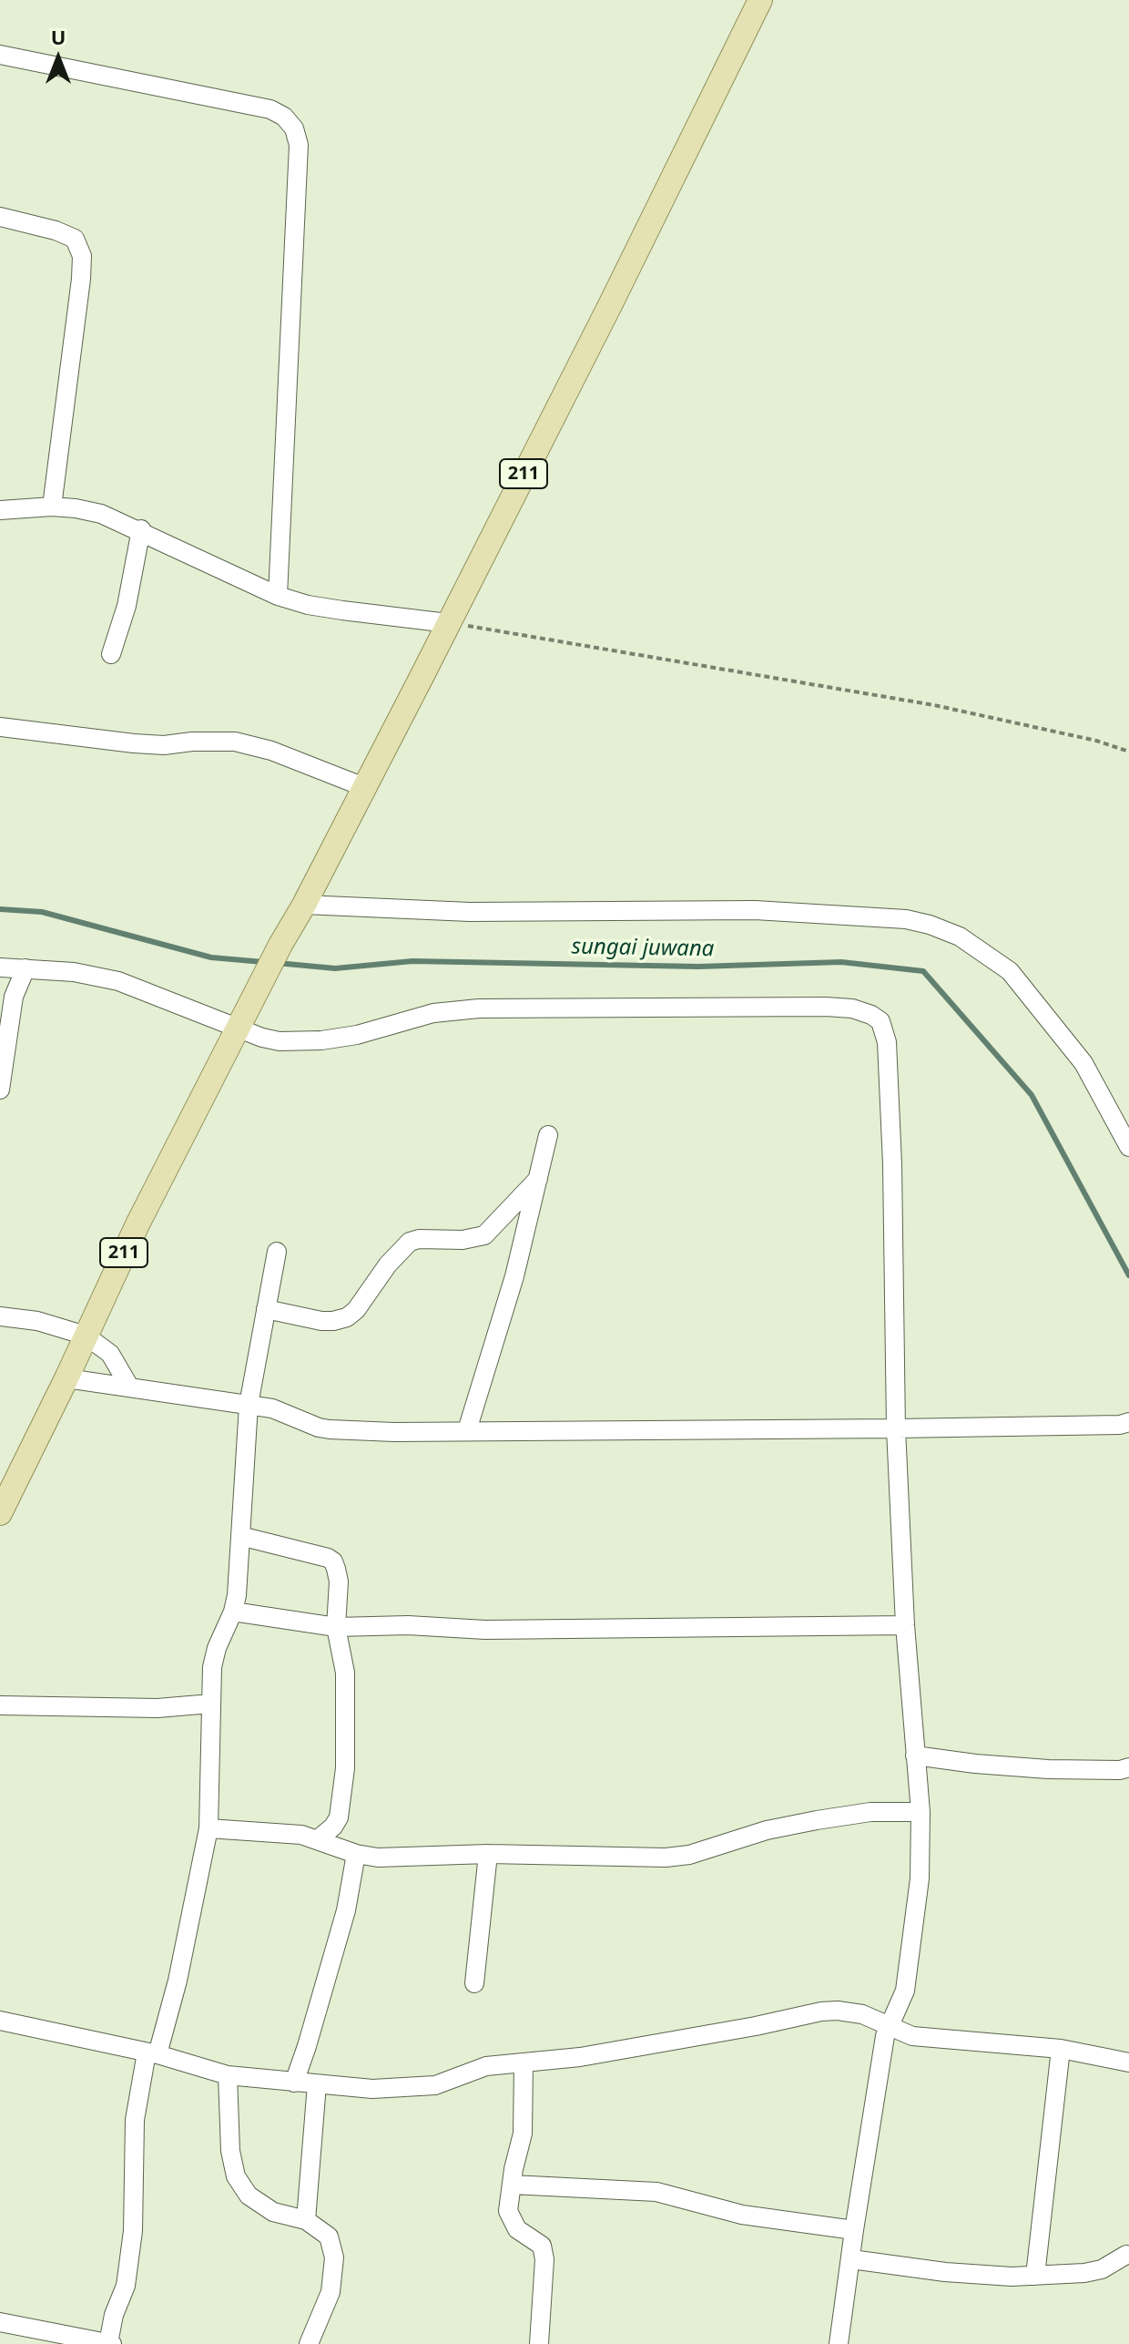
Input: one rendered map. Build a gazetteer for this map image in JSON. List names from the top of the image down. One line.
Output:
{"streets":{"main road":["211"]},"water":["sungai juwana"],"north":"top"}
